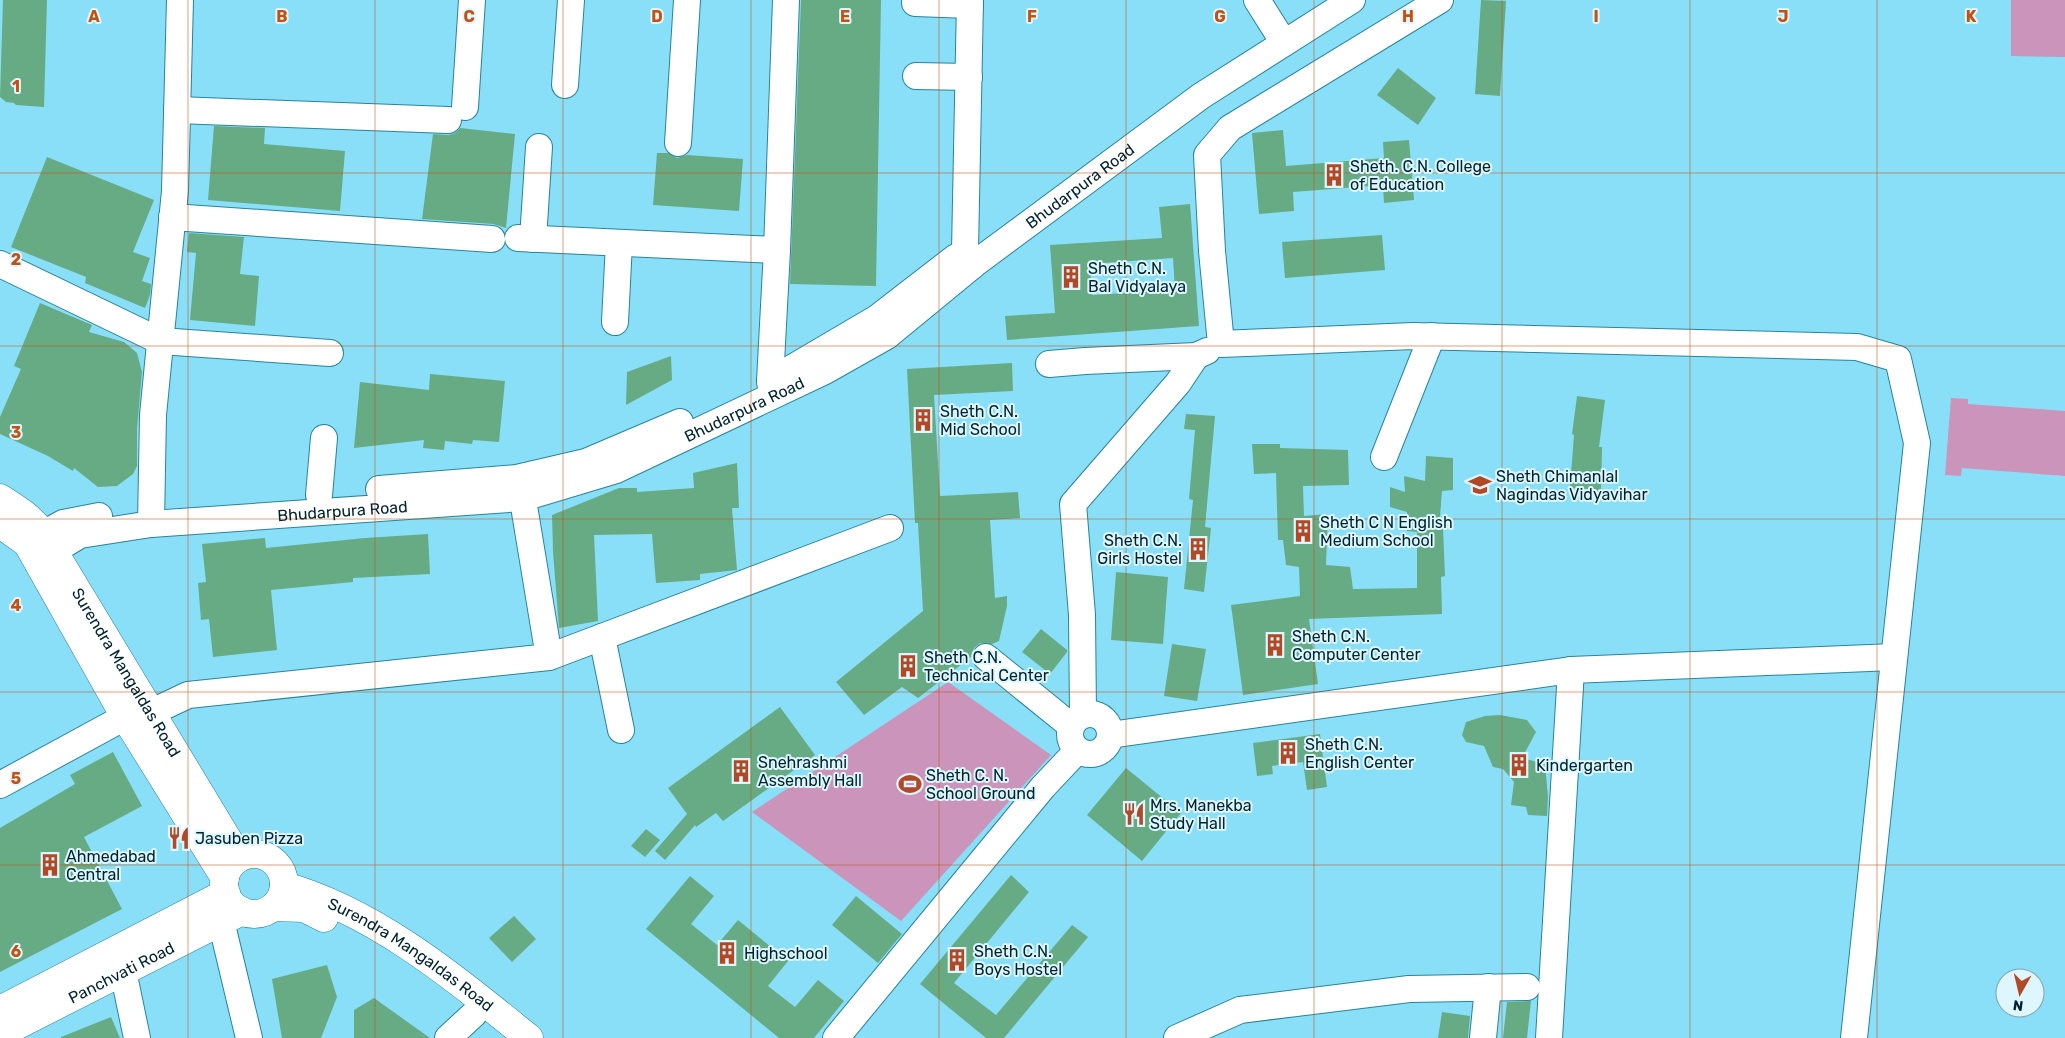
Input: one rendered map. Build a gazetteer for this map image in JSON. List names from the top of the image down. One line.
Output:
{"streets":{"main road":["Surendra Mangaldas Road","Panchvati Road"],"street":["Bhudarpura Road"]},"crossings":[["Bhudarpura Road","Surendra Mangaldas Road"],["Surendra Mangaldas Road","Panchvati Road"]],"places":{"building":["Sheth. C.N. College of Education","Sheth C.N. Bal Vidyalaya","Sheth C.N. Mid School","Sheth C N English Medium School","Sheth C.N. Girls Hostel","Sheth C.N. Computer Center","Sheth C.N. Technical Center","Sheth C.N. English Center","Kindergarten","Snehrashmi Assembly Hall","Ahmedabad Central","Highschool","Sheth C.N. Boys Hostel"],"school or university":["Sheth Chimanlal Nagindas Vidyavihar"],"sports":["Sheth C. N. School Ground"],"restaurant":["Mrs. Manekba Study Hall","Jasuben Pizza"]},"north":"bottom","grid":{"columns":["A","B","C","D","E","F","G","H","I","J","K"],"rows":["1","2","3","4","5","6"]}}
